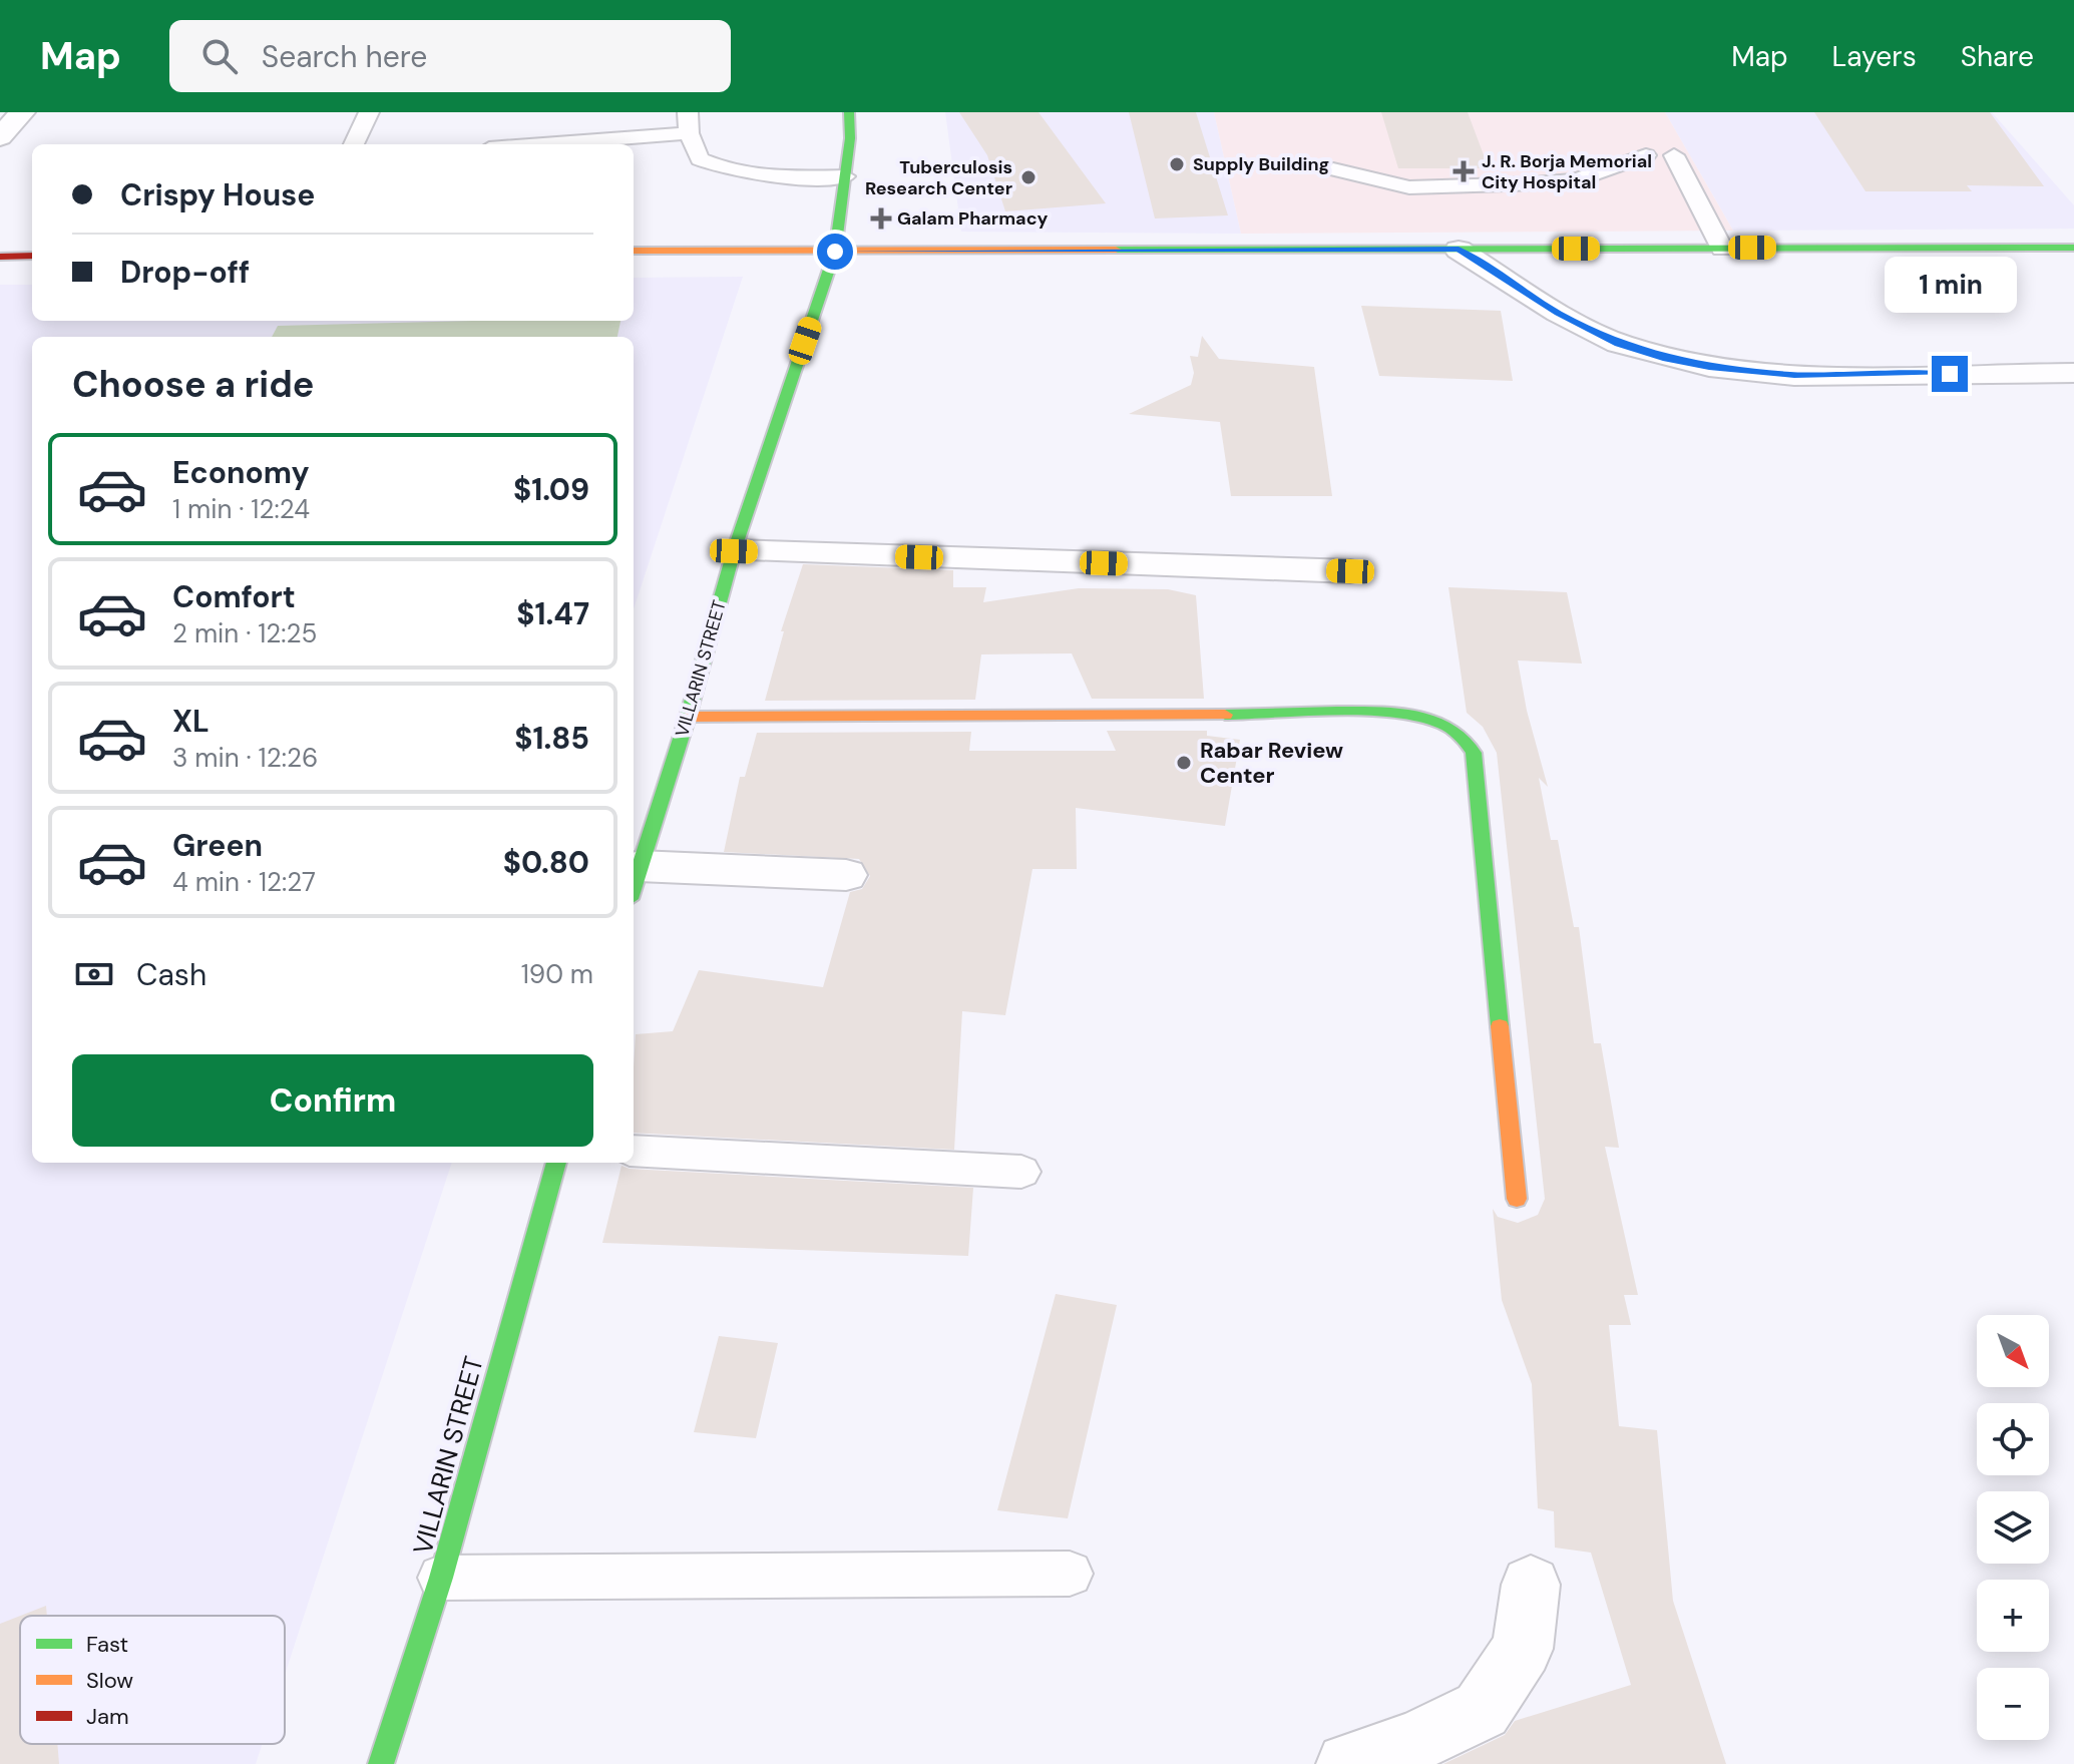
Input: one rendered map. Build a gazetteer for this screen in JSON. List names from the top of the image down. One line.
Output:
{"streets":{"street":["VILLARIN STREET"]},"places":{"other":["Supply Building","Tuberculosis Research Center","Rabar Review Center"],"health":["J. R. Borja Memorial City Hospital","Galam Pharmacy"]},"legend":["Fast","Slow","Jam"],"north":"bottom right","page":{"header":"Map","search":"Search here","nav":["Map","Layers","Share"],"banner":["Crispy House","Drop-off"],"bubble":"1 min","heading":"Choose a ride","list":[{"name":"Economy","note":"1 min · 12:24","value":"$1.09"},{"name":"Comfort","note":"2 min · 12:25","value":"$1.47"},{"name":"XL","note":"3 min · 12:26","value":"$1.85"},{"name":"Green","note":"4 min · 12:27","value":"$0.80"}],"pay":["Cash","190 m"],"buttons":"Confirm","map_buttons":["+","−"]}}
